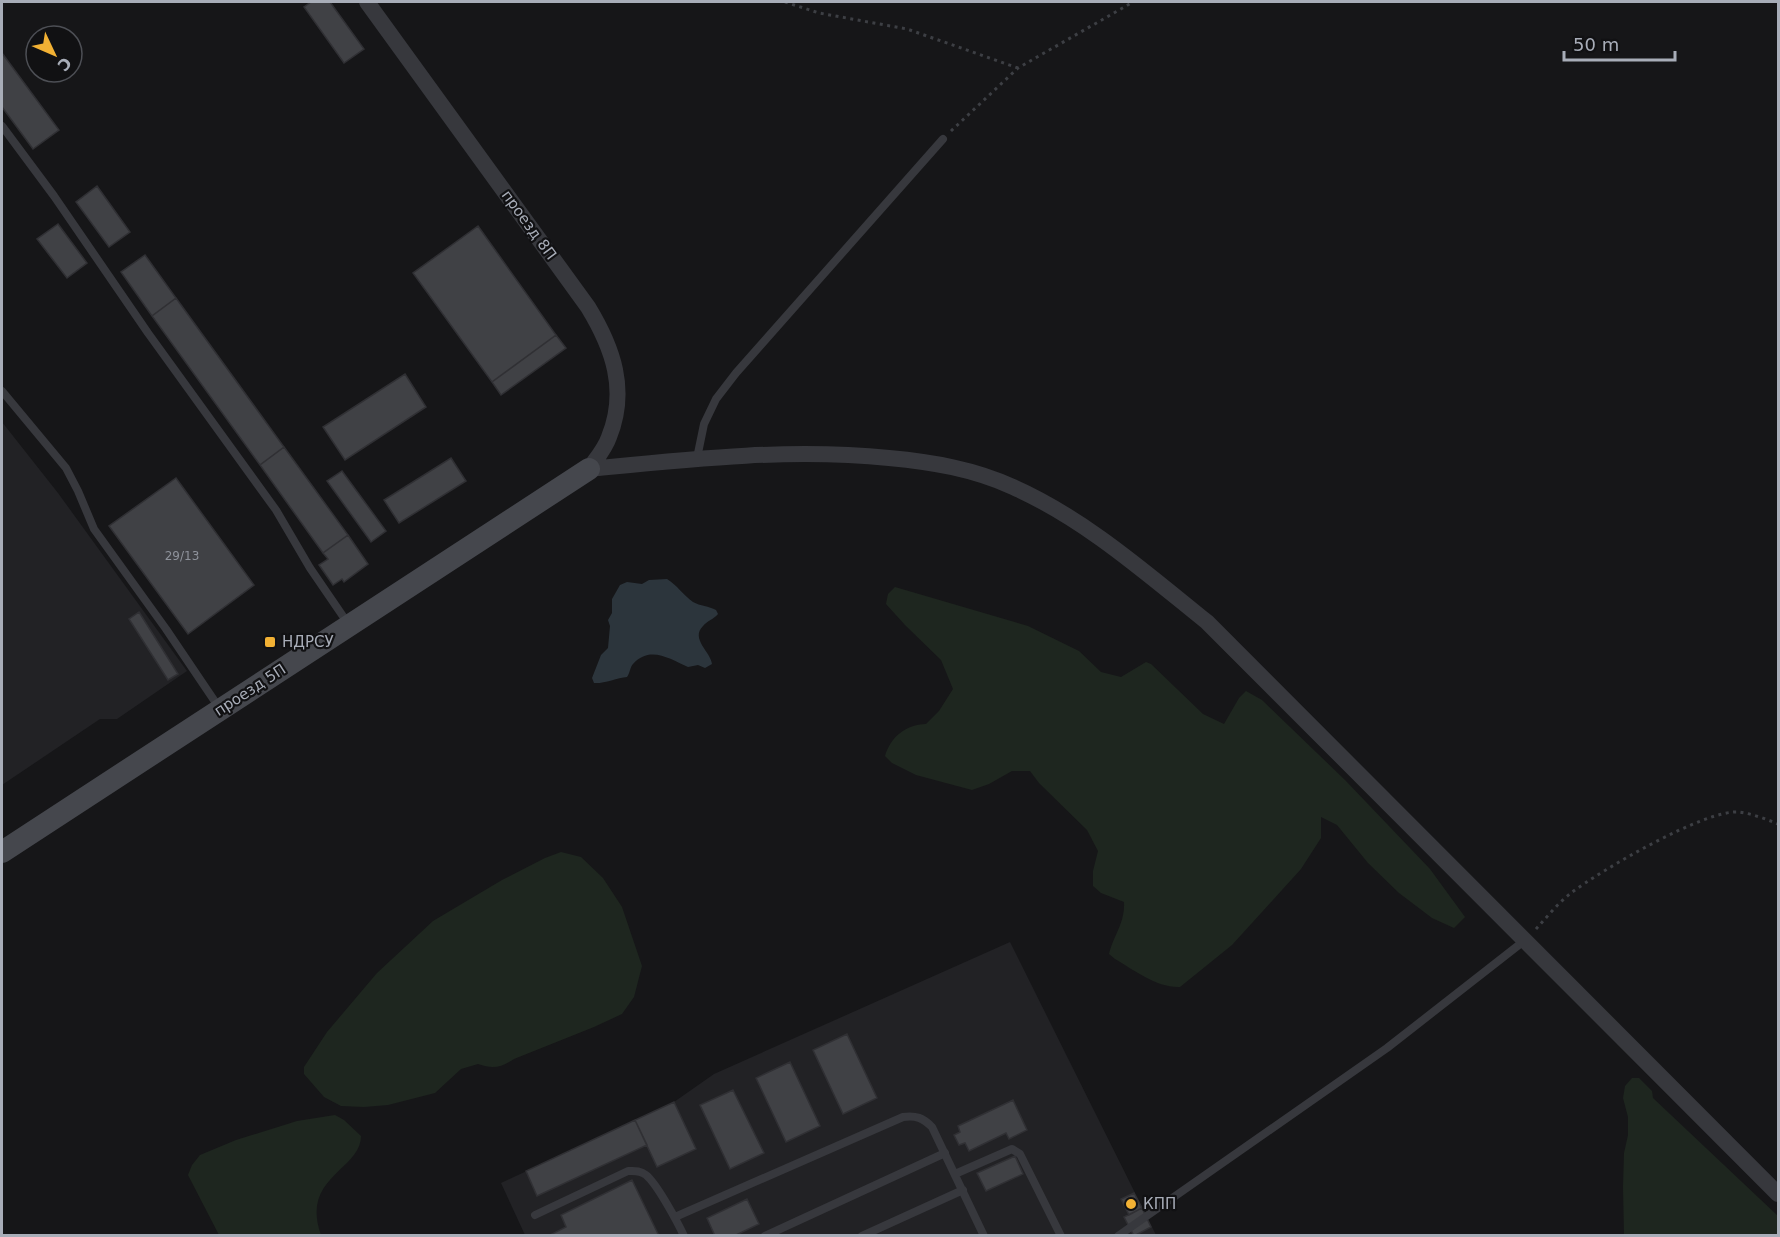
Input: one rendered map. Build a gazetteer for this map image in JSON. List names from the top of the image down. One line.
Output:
{"streets":{"street":["проезд 8П","проезд 5П"]},"crossings":[["проезд 8П","проезд 5П"]],"places":{"transit":["НДРСУ"],"other":["КПП"]},"house_numbers":["29/13"],"scale_bar":"50 m","north":"bottom right"}
